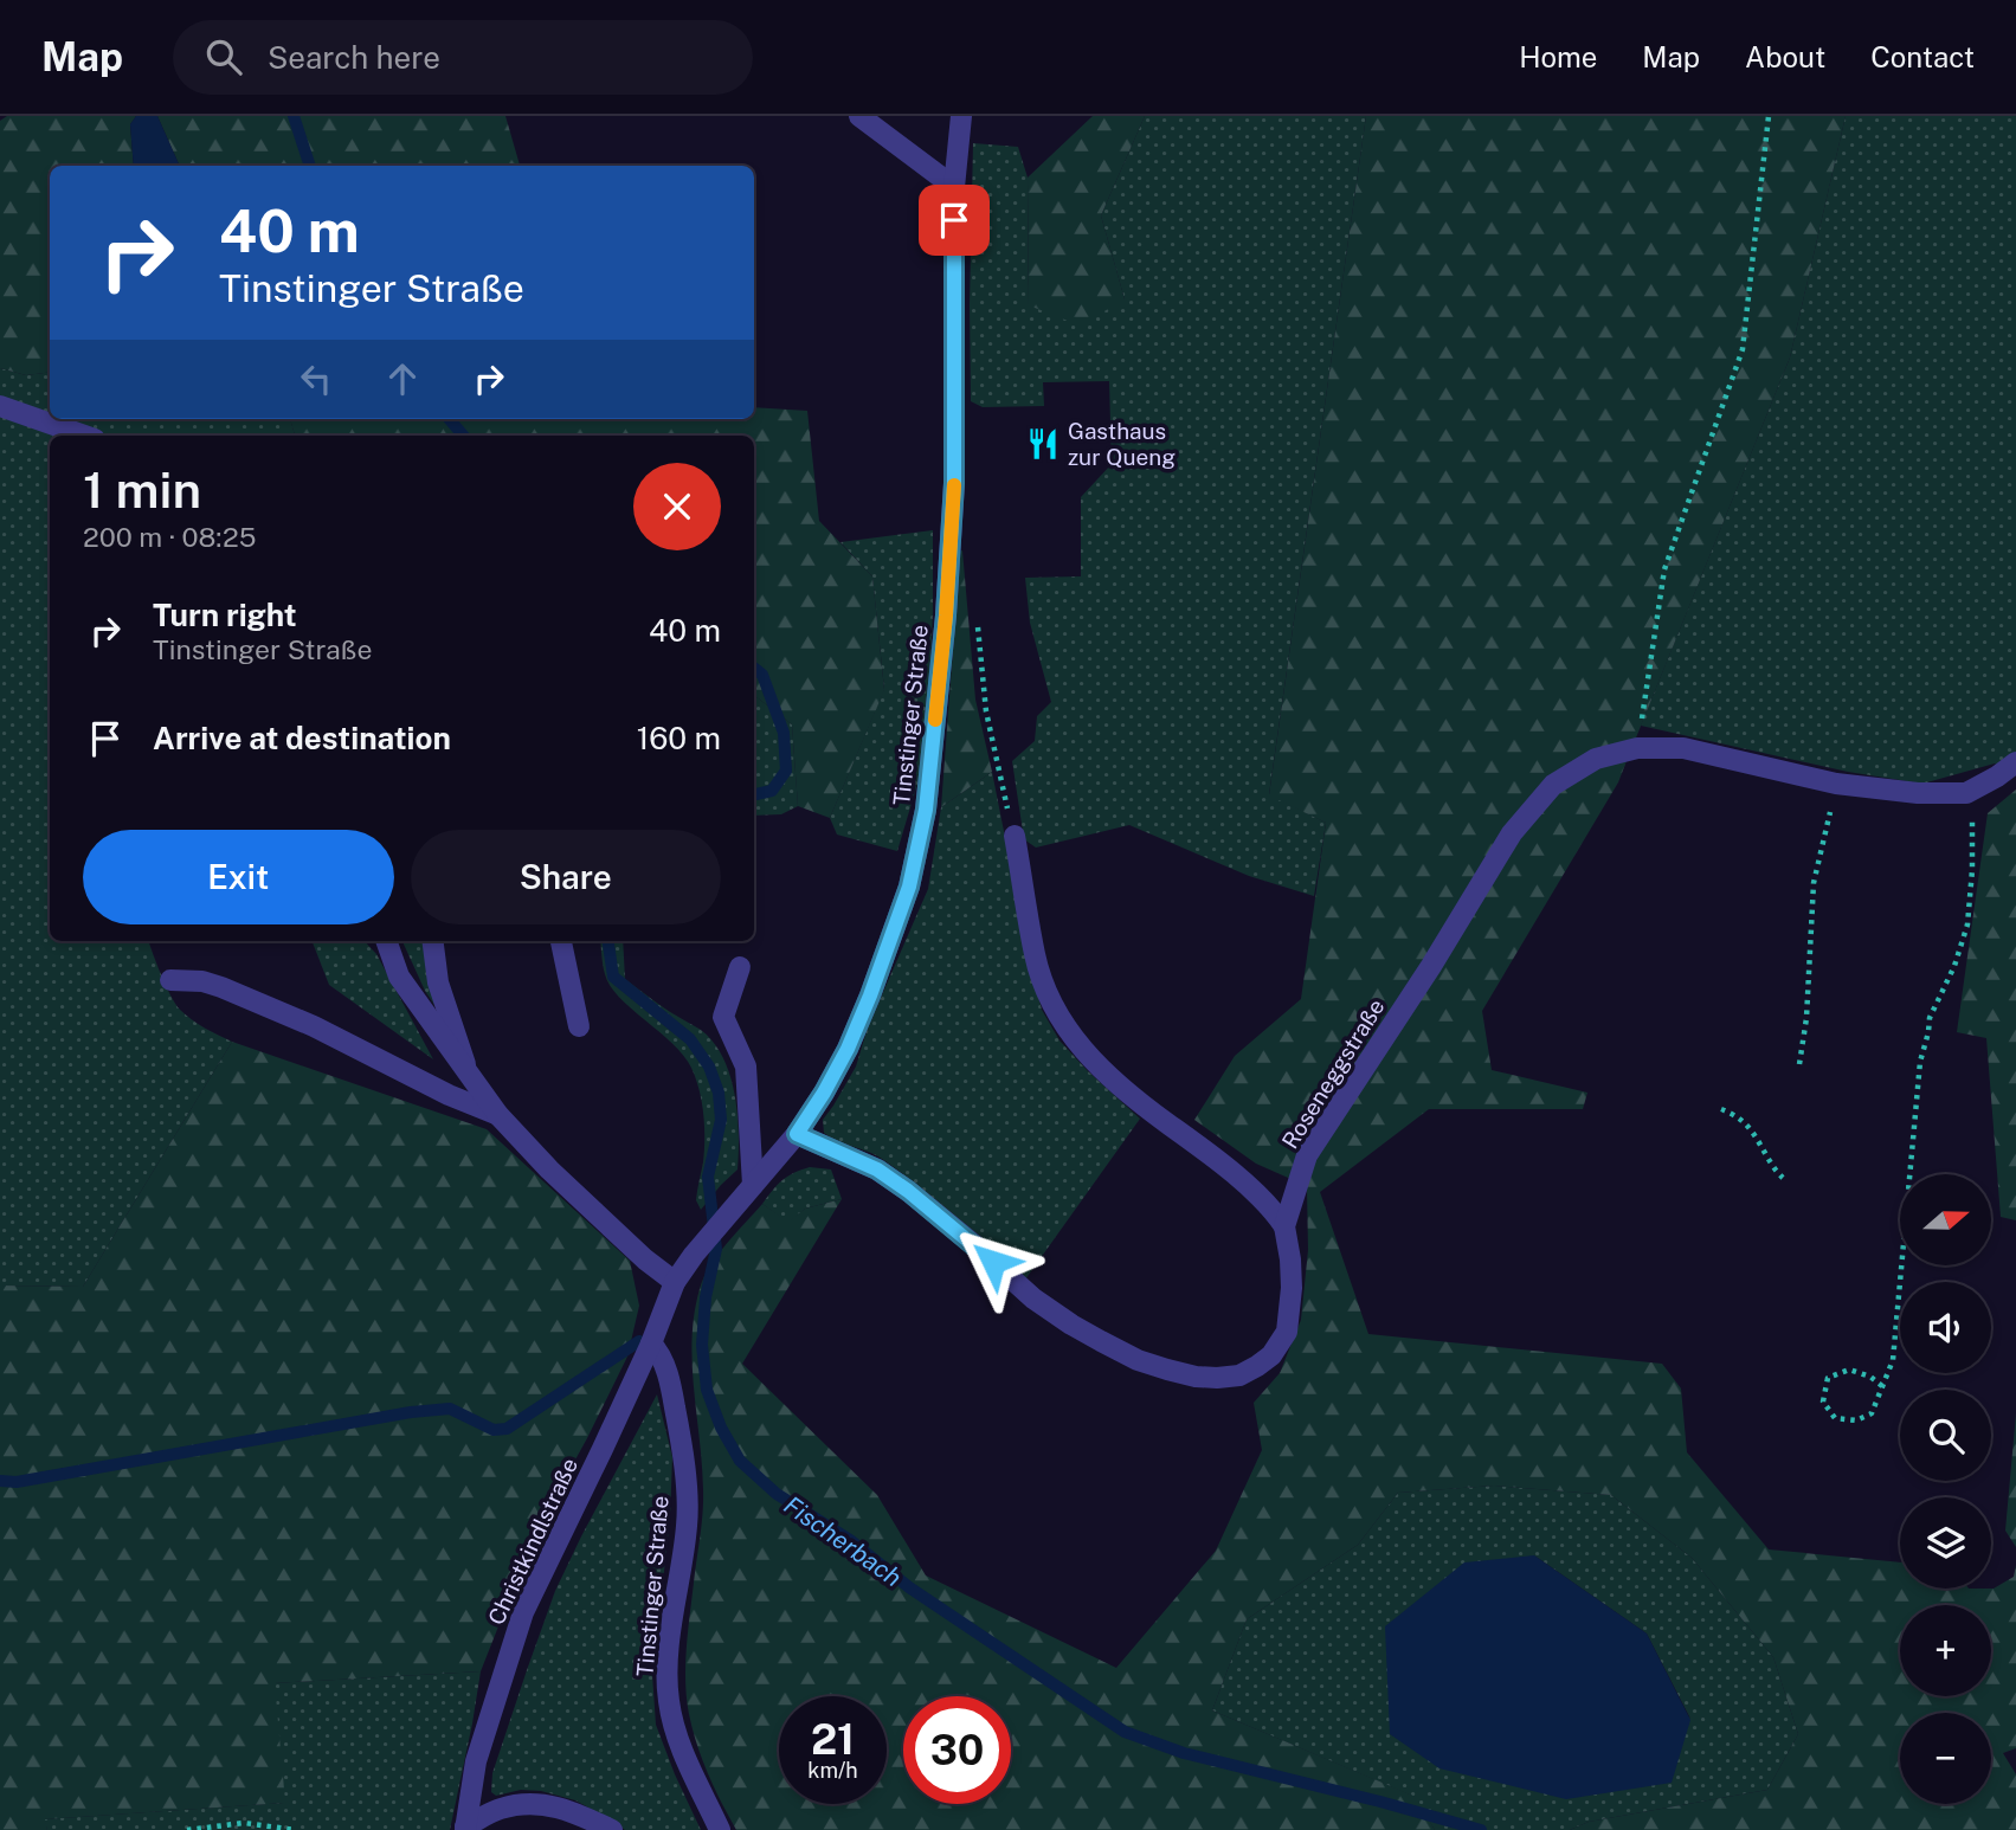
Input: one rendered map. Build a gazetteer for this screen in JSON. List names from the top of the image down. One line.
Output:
{"streets":{"street":["Tinstinger Straße","Roseneggstraße","Christkindlstraße"]},"crossings":[["Tinstinger Straße","Roseneggstraße"],["Tinstinger Straße","Christkindlstraße"]],"water":["Fischerbach"],"places":{"restaurant":["Gasthaus zur Queng"]},"north":"right","page":{"header":"Map","search":"Search here","nav":["Home","Map","About","Contact"],"turn":["40 m","Tinstinger Straße"],"heading":["1 min","200 m · 08:25"],"list":[{"name":"Turn right","note":"Tinstinger Straße","value":"40 m"},{"name":"Arrive at destination","value":"160 m"}],"buttons":["Exit","Share"],"map_buttons":["+","−"],"speed":"21 km/h","limit":"30"}}
